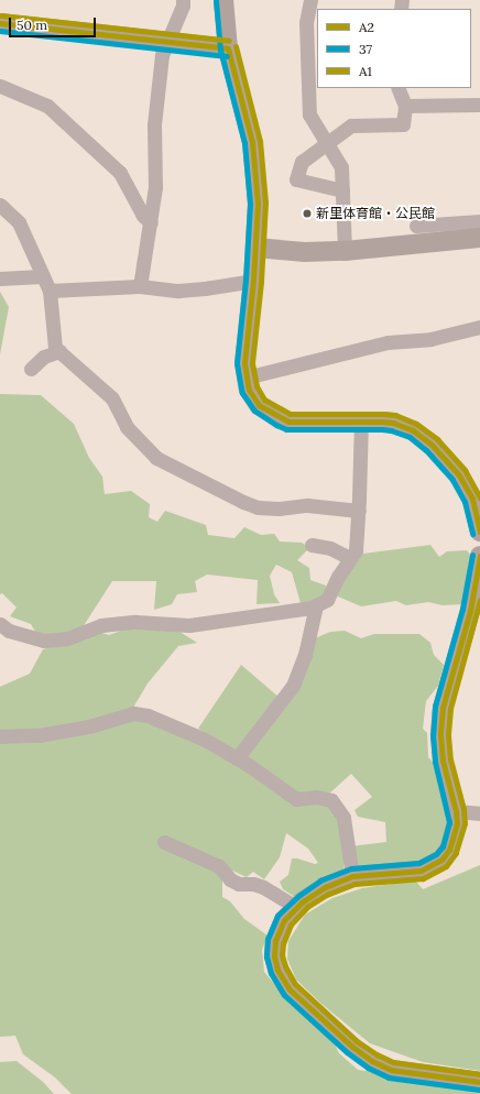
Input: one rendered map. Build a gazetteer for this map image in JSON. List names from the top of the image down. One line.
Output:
{"places":["新里体育館・公民館"],"lines":["transit line 37","transit line A1","transit line A2"],"legend":["A2","37","A1"],"scale_bar":"50 m"}
